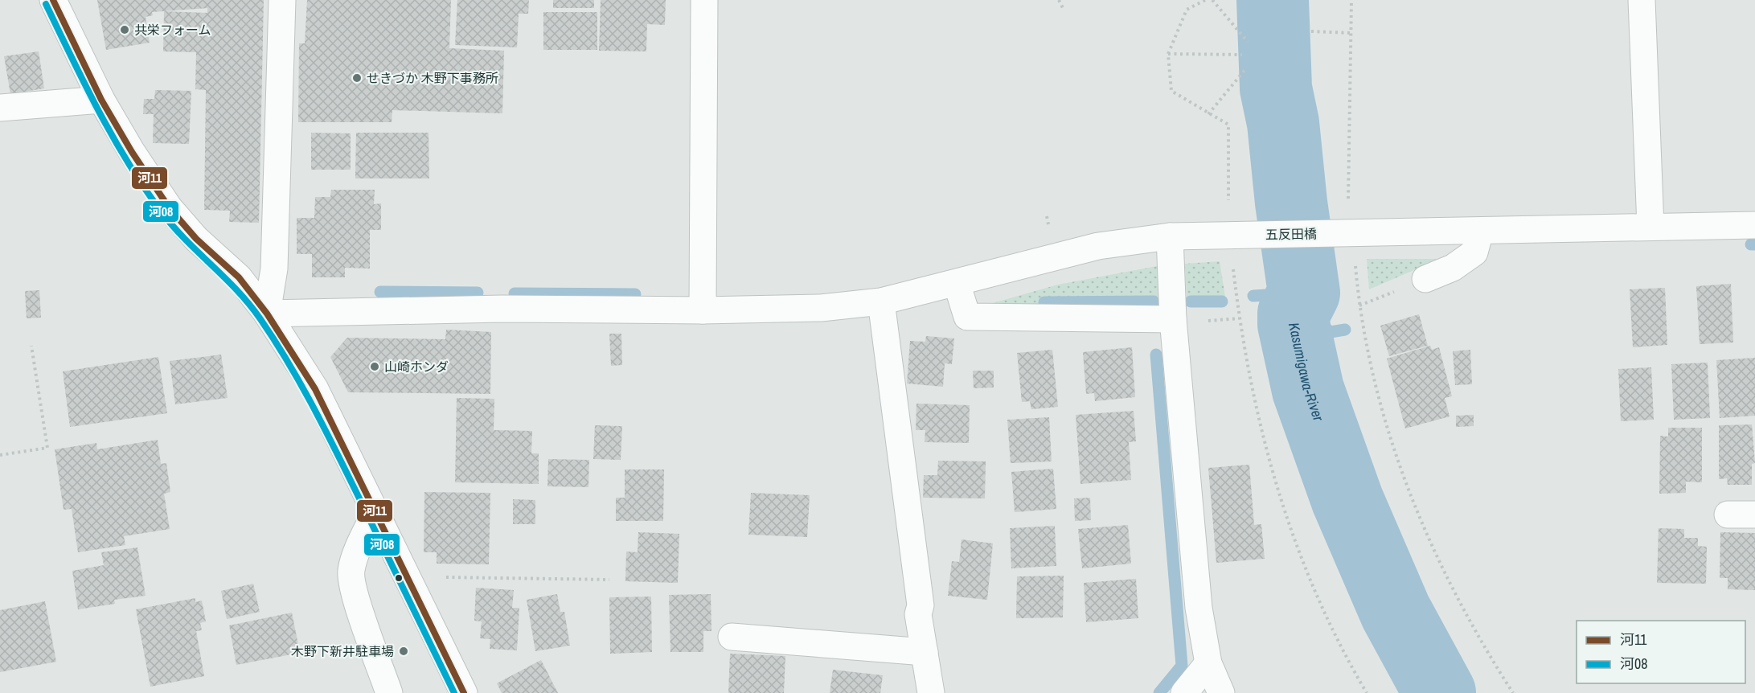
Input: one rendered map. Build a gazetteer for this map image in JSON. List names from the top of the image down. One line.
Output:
{"streets":{"street":["五反田橋"]},"water":["Kasumigawa-River"],"places":["共栄フォーム","せきづか 木野下事務所","山崎ホンダ","木野下新井駐車場"],"lines":["transit line 河11","transit line 河08"],"legend":["河11","河08"]}
